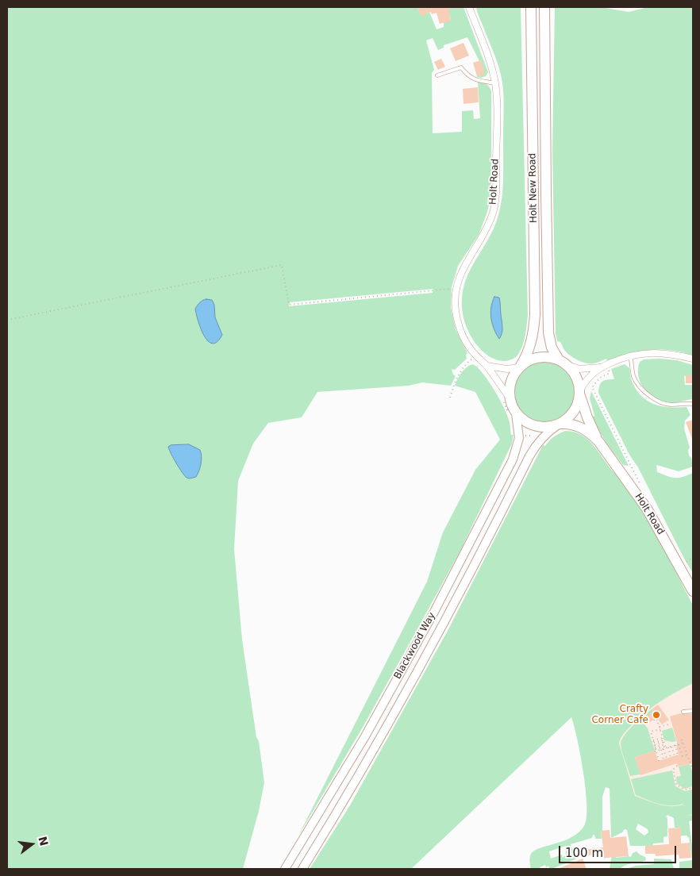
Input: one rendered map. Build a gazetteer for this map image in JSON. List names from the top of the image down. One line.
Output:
{"streets":{"highway":["Holt Road","Holt New Road"],"street":["Blackwood Way"]},"crossings":[["Holt Road","Holt New Road"],["Holt Road","Blackwood Way"]],"places":["Crafty Corner Cafe"],"scale_bar":"100 m","north":"right"}
